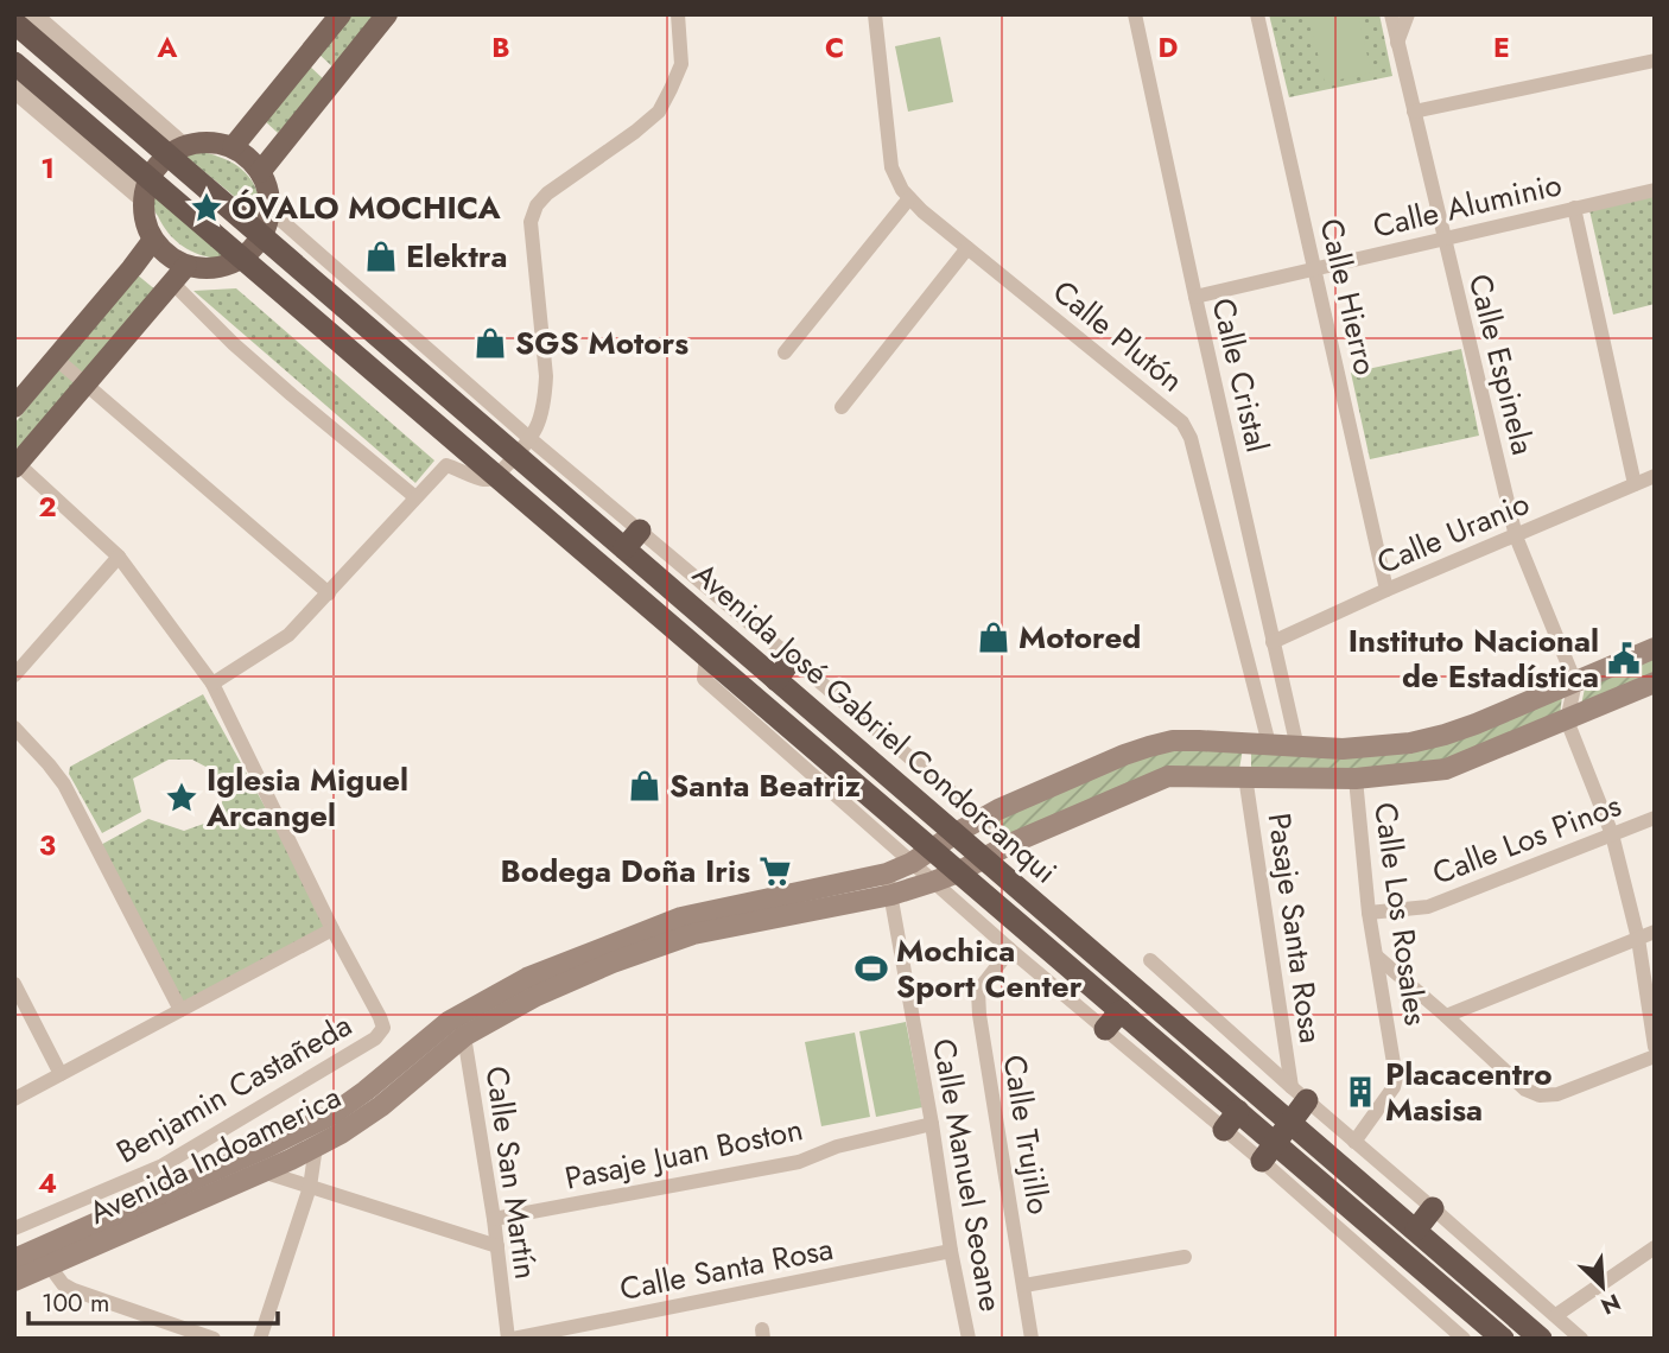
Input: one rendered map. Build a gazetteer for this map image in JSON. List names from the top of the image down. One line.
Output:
{"streets":{"highway":["Avenida José Gabriel Condorcanqui"],"main road":["Avenida Indoamerica"],"street":["Calle Aluminio","Calle Hierro","Calle Plutón","Calle Espinela","Calle Cristal","Calle Uranio","Calle Los Pinos","Calle Los Rosales","Pasaje Santa Rosa","Benjamin Castañeda","Calle Trujillo","Pasaje Juan Boston","Calle San Martín","Calle Manuel Seoane","Calle Santa Rosa"]},"crossings":[["Calle Aluminio","Calle Hierro"],["Calle Aluminio","Calle Espinela"],["Calle Aluminio","Calle Cristal"],["Calle Hierro","Calle Uranio"],["Calle Plutón","Avenida Indoamerica"],["Calle Espinela","Calle Uranio"],["Calle Espinela","Avenida Indoamerica"],["Calle Cristal","Calle Uranio"],["Calle Cristal","Avenida Indoamerica"],["Avenida José Gabriel Condorcanqui","Avenida Indoamerica"],["Calle Los Pinos","Calle Los Rosales"],["Calle Los Rosales","Avenida Indoamerica"],["Pasaje Santa Rosa","Avenida Indoamerica"],["Pasaje Juan Boston","Calle San Martín"],["Pasaje Juan Boston","Calle Manuel Seoane"],["Avenida Indoamerica","Calle San Martín"],["Avenida Indoamerica","Calle Manuel Seoane"],["Calle San Martín","Calle Santa Rosa"],["Calle Manuel Seoane","Calle Santa Rosa"]],"places":{"place":["ÓVALO MOCHICA","Iglesia Miguel Arcangel"],"shop":["Elektra","SGS Motors","Motored","Santa Beatriz"],"public building":["Instituto Nacional de Estadística"],"supermarket":["Bodega Doña Iris"],"sports":["Mochica Sport Center"],"building":["Placacentro Masisa"]},"scale_bar":"100 m","north":"bottom right","grid":{"columns":["A","B","C","D","E"],"rows":["1","2","3","4"]}}
